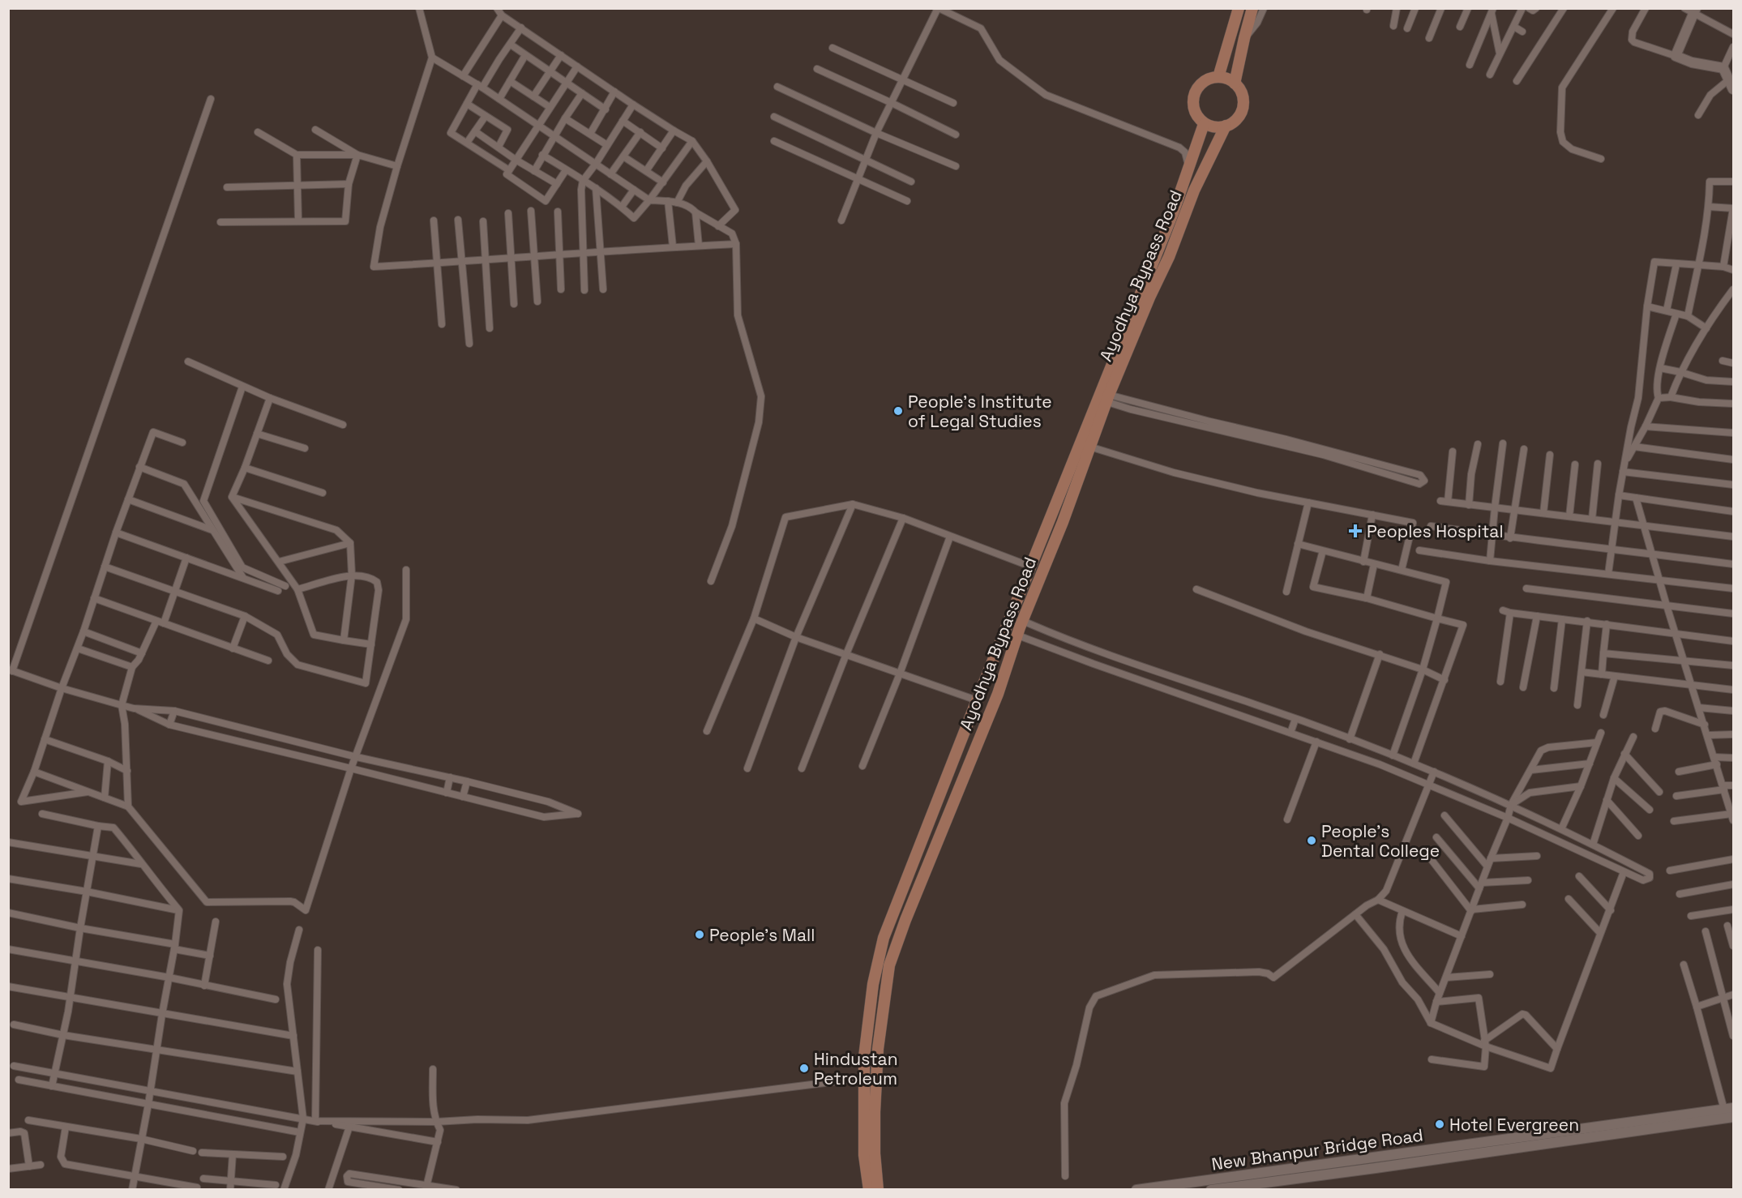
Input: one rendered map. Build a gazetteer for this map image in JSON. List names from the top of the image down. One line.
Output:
{"streets":{"main road":["Ayodhya Bypass Road"],"street":["New Bhanpur Bridge Road"]},"places":{"other":["People's Institute of Legal Studies","People's Dental College","People's Mall","Hindustan Petroleum","Hotel Evergreen"],"health":["Peoples Hospital"]}}
